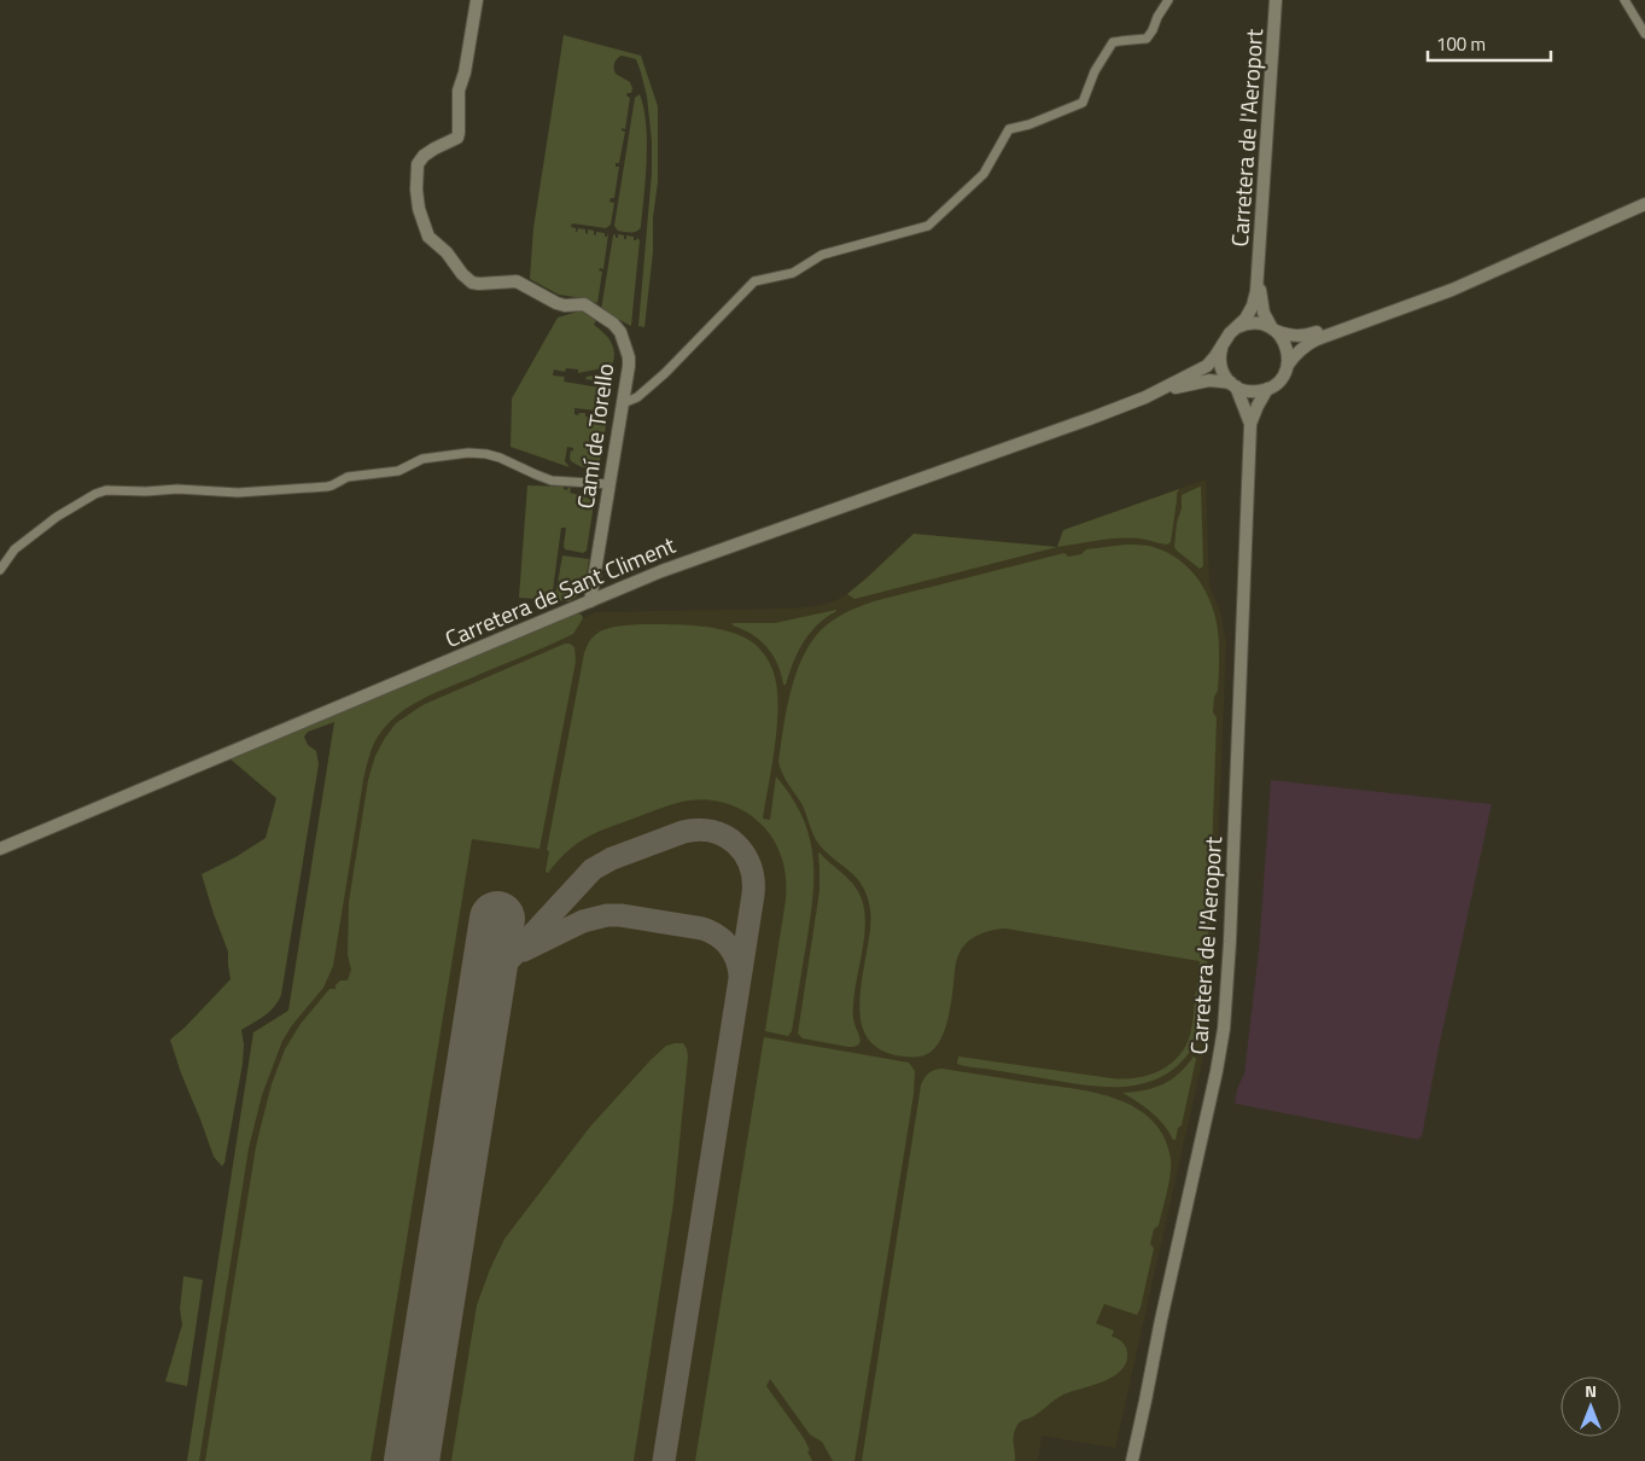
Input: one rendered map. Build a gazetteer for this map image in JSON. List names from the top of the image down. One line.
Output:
{"streets":{"main road":["Carretera de l'Aeroport","Camí de Torello","Carretera de Sant Climent"]},"crossings":[["Camí de Torello","Carretera de Sant Climent"]],"scale_bar":"100 m","north":"top"}
